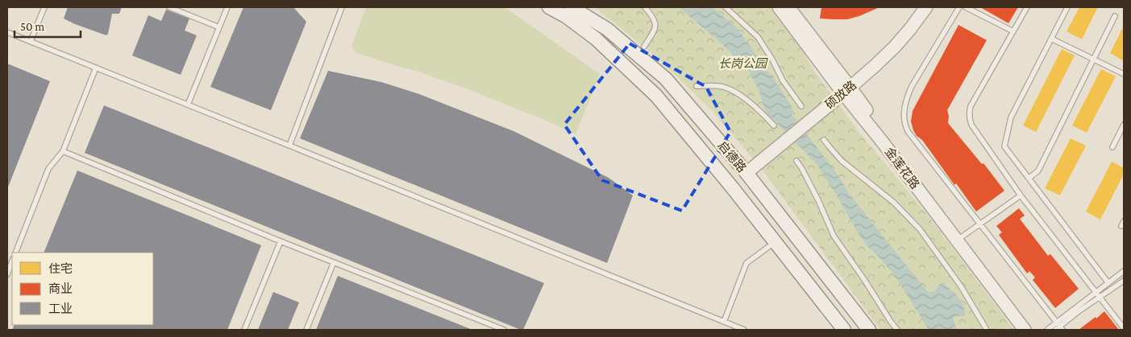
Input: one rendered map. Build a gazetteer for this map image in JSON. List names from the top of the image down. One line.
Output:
{"streets":{"main road":["启德路"],"street":["硕放路","金莲花路"]},"crossings":[["硕放路","启德路"],["硕放路","金莲花路"]],"parks":["长岗公园"],"legend":["住宅","商业","工业"],"scale_bar":"50 m"}
